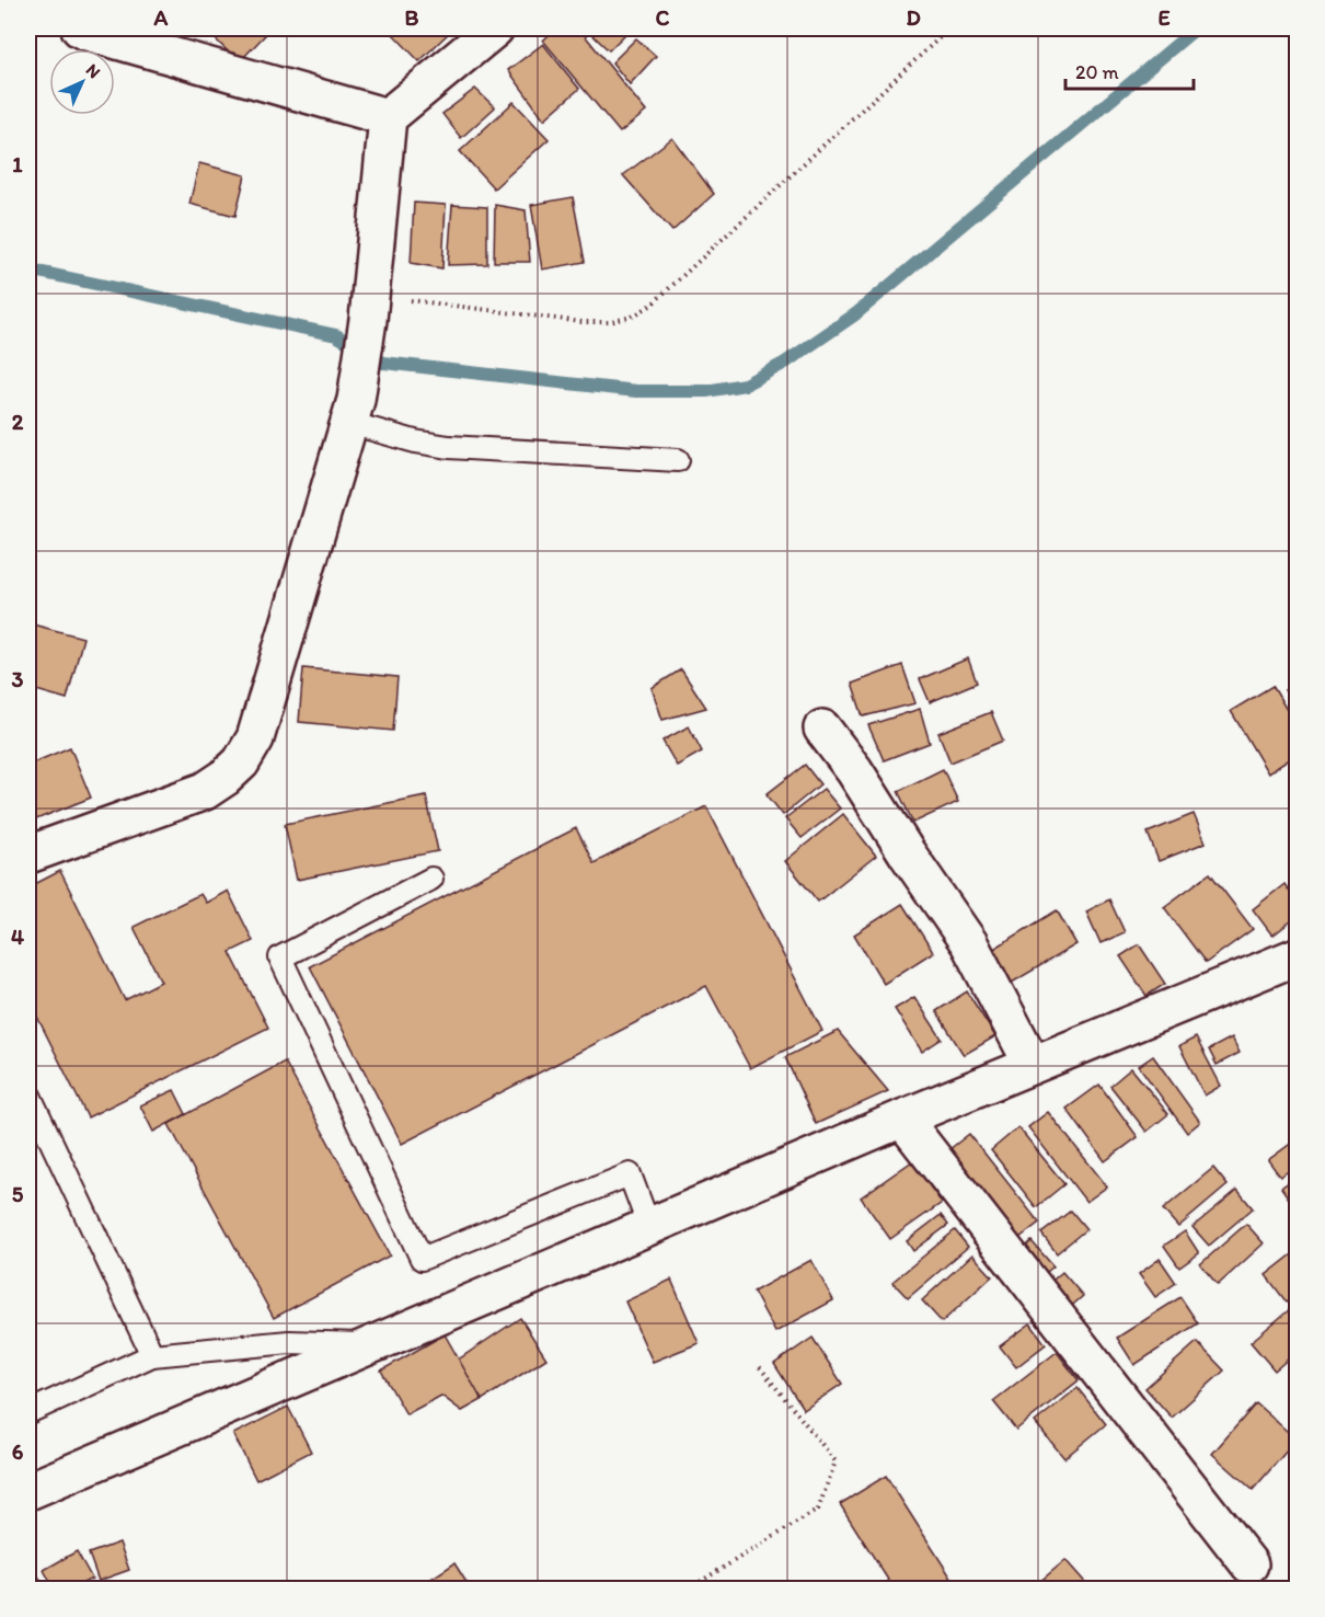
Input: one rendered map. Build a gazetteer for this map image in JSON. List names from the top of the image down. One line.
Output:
{"scale_bar":"20 m","north":"top right","grid":{"columns":["A","B","C","D","E"],"rows":["1","2","3","4","5","6"]}}
